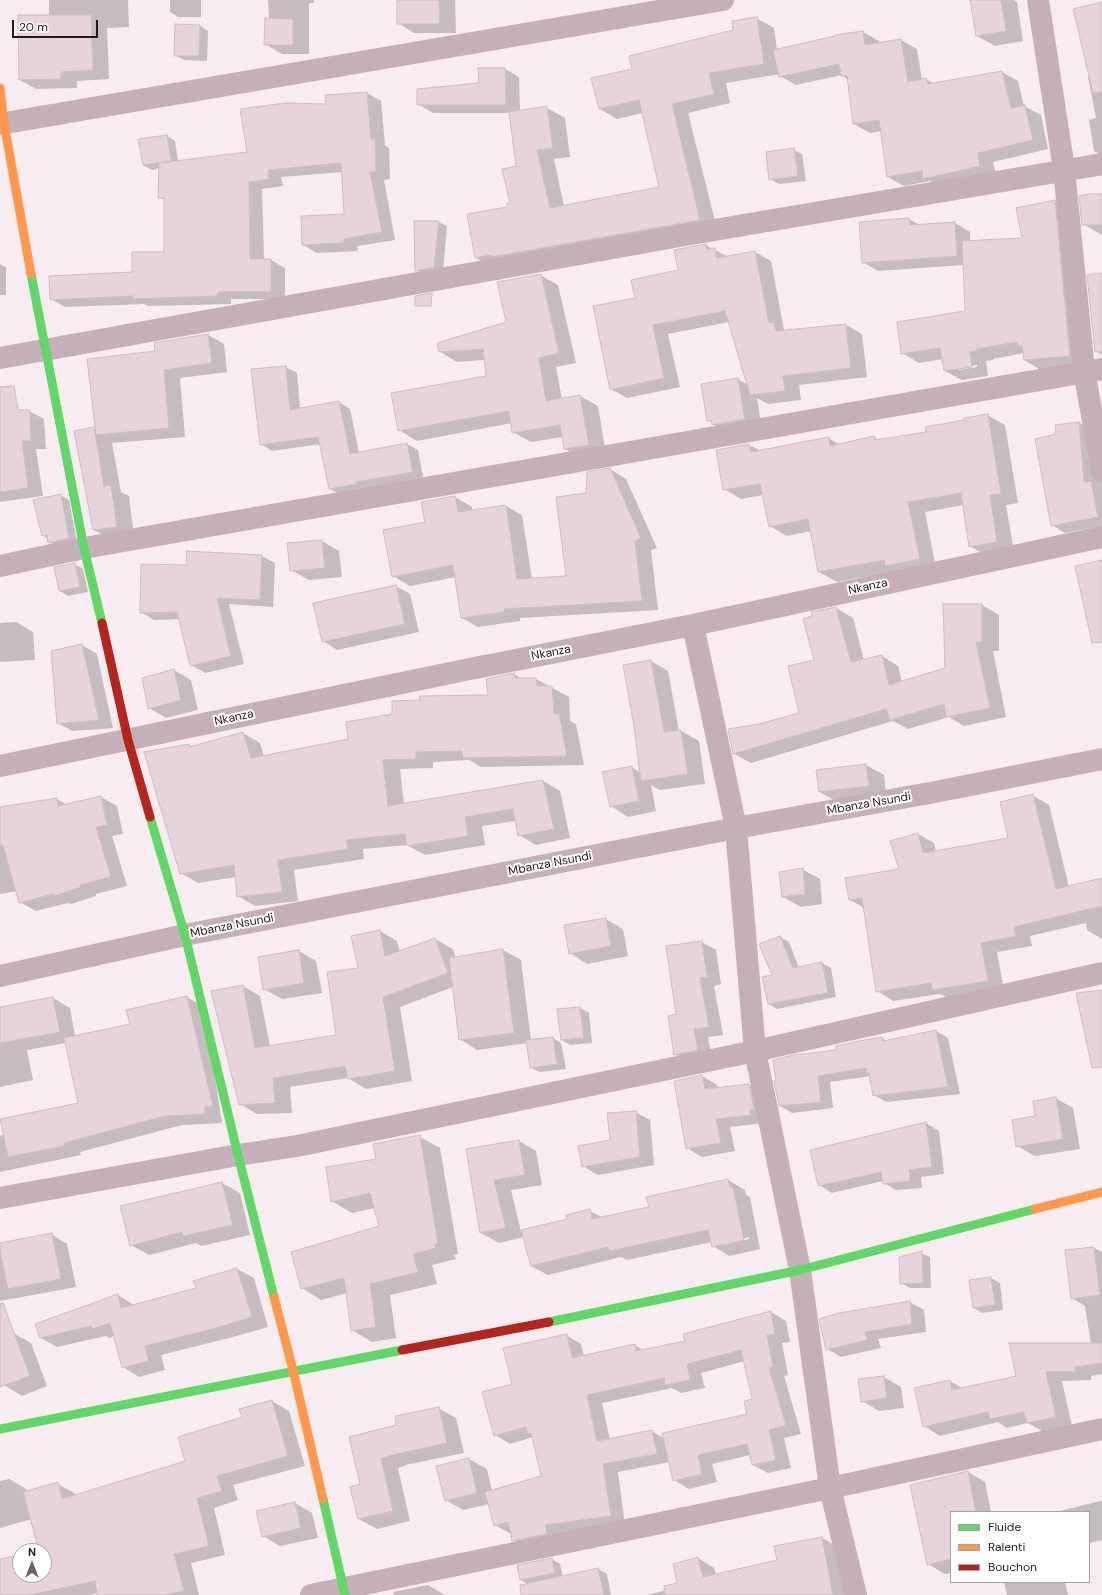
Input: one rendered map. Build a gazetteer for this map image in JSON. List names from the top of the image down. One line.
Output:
{"streets":{"street":["Nkanza","Mbanza Nsundi"]},"legend":["Fluide","Ralenti","Bouchon"],"scale_bar":"20 m","north":"top"}
